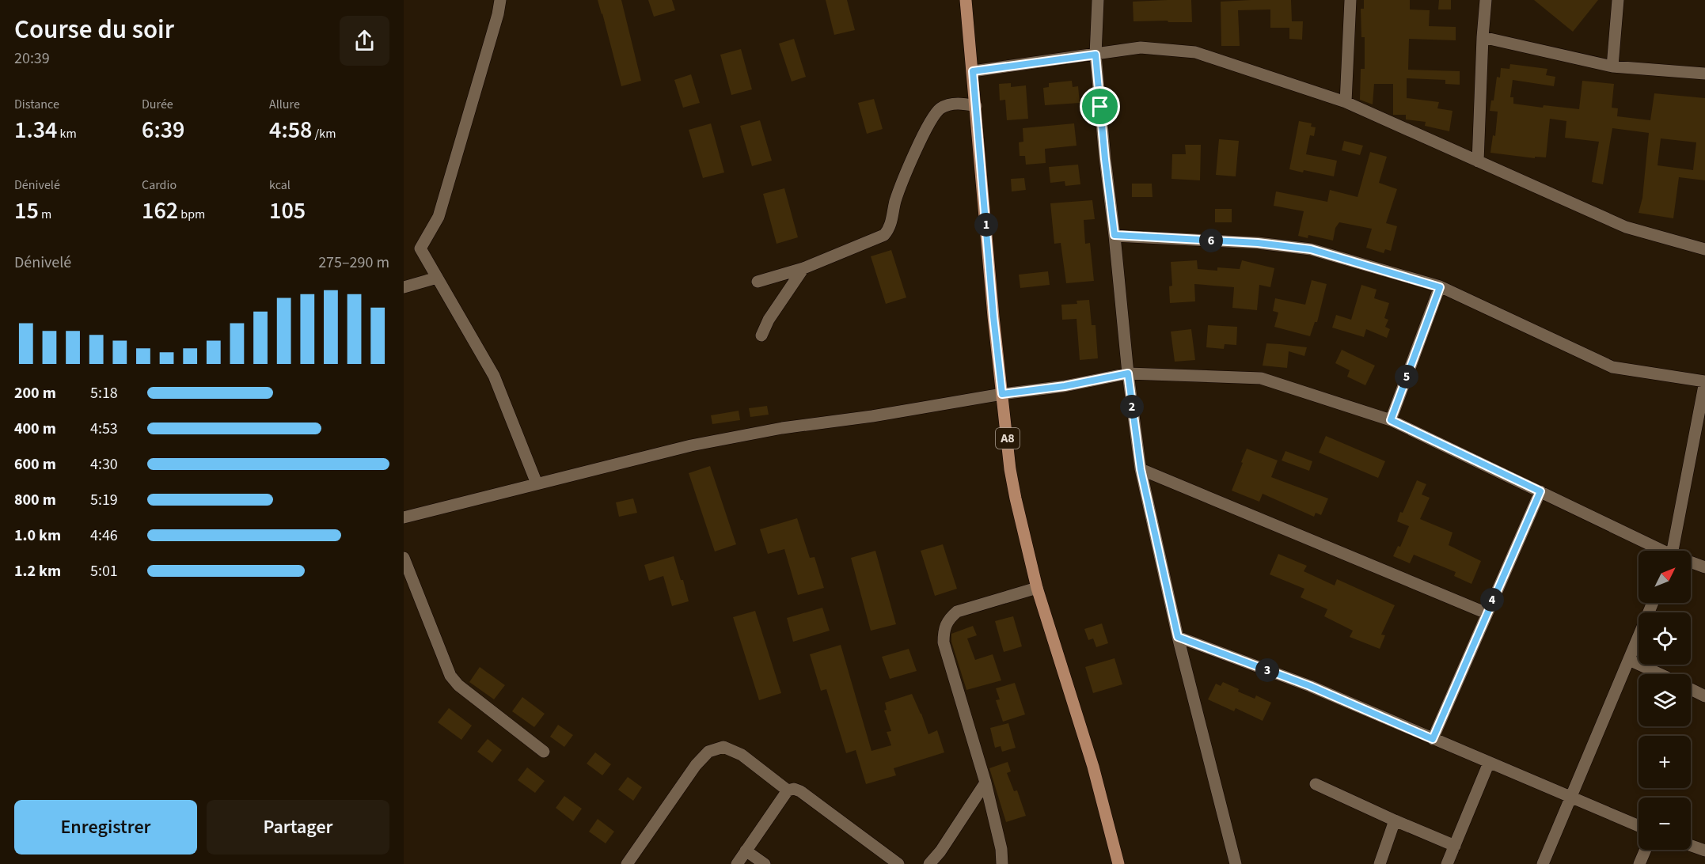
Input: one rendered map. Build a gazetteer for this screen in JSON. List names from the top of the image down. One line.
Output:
{"streets":{"main road":["A8"]},"north":"top right","page":{"heading":["Course du soir","20:39"],"stats":[["Distance","1.34 km"],["Durée","6:39"],["Allure","4:58 /km"],["Dénivelé","15 m"],["Cardio","162 bpm"],["kcal","105"]],"pins":["1","6","5","2","4","3"],"chart":["Dénivelé","275–290 m"],"list":[{"name":"200 m","note":"5:18"},{"name":"400 m","note":"4:53"},{"name":"600 m","note":"4:30"},{"name":"800 m","note":"5:19"},{"name":"1.0 km","note":"4:46"},{"name":"1.2 km","note":"5:01"}],"map_buttons":["+","−"],"buttons":["Enregistrer","Partager"]}}
